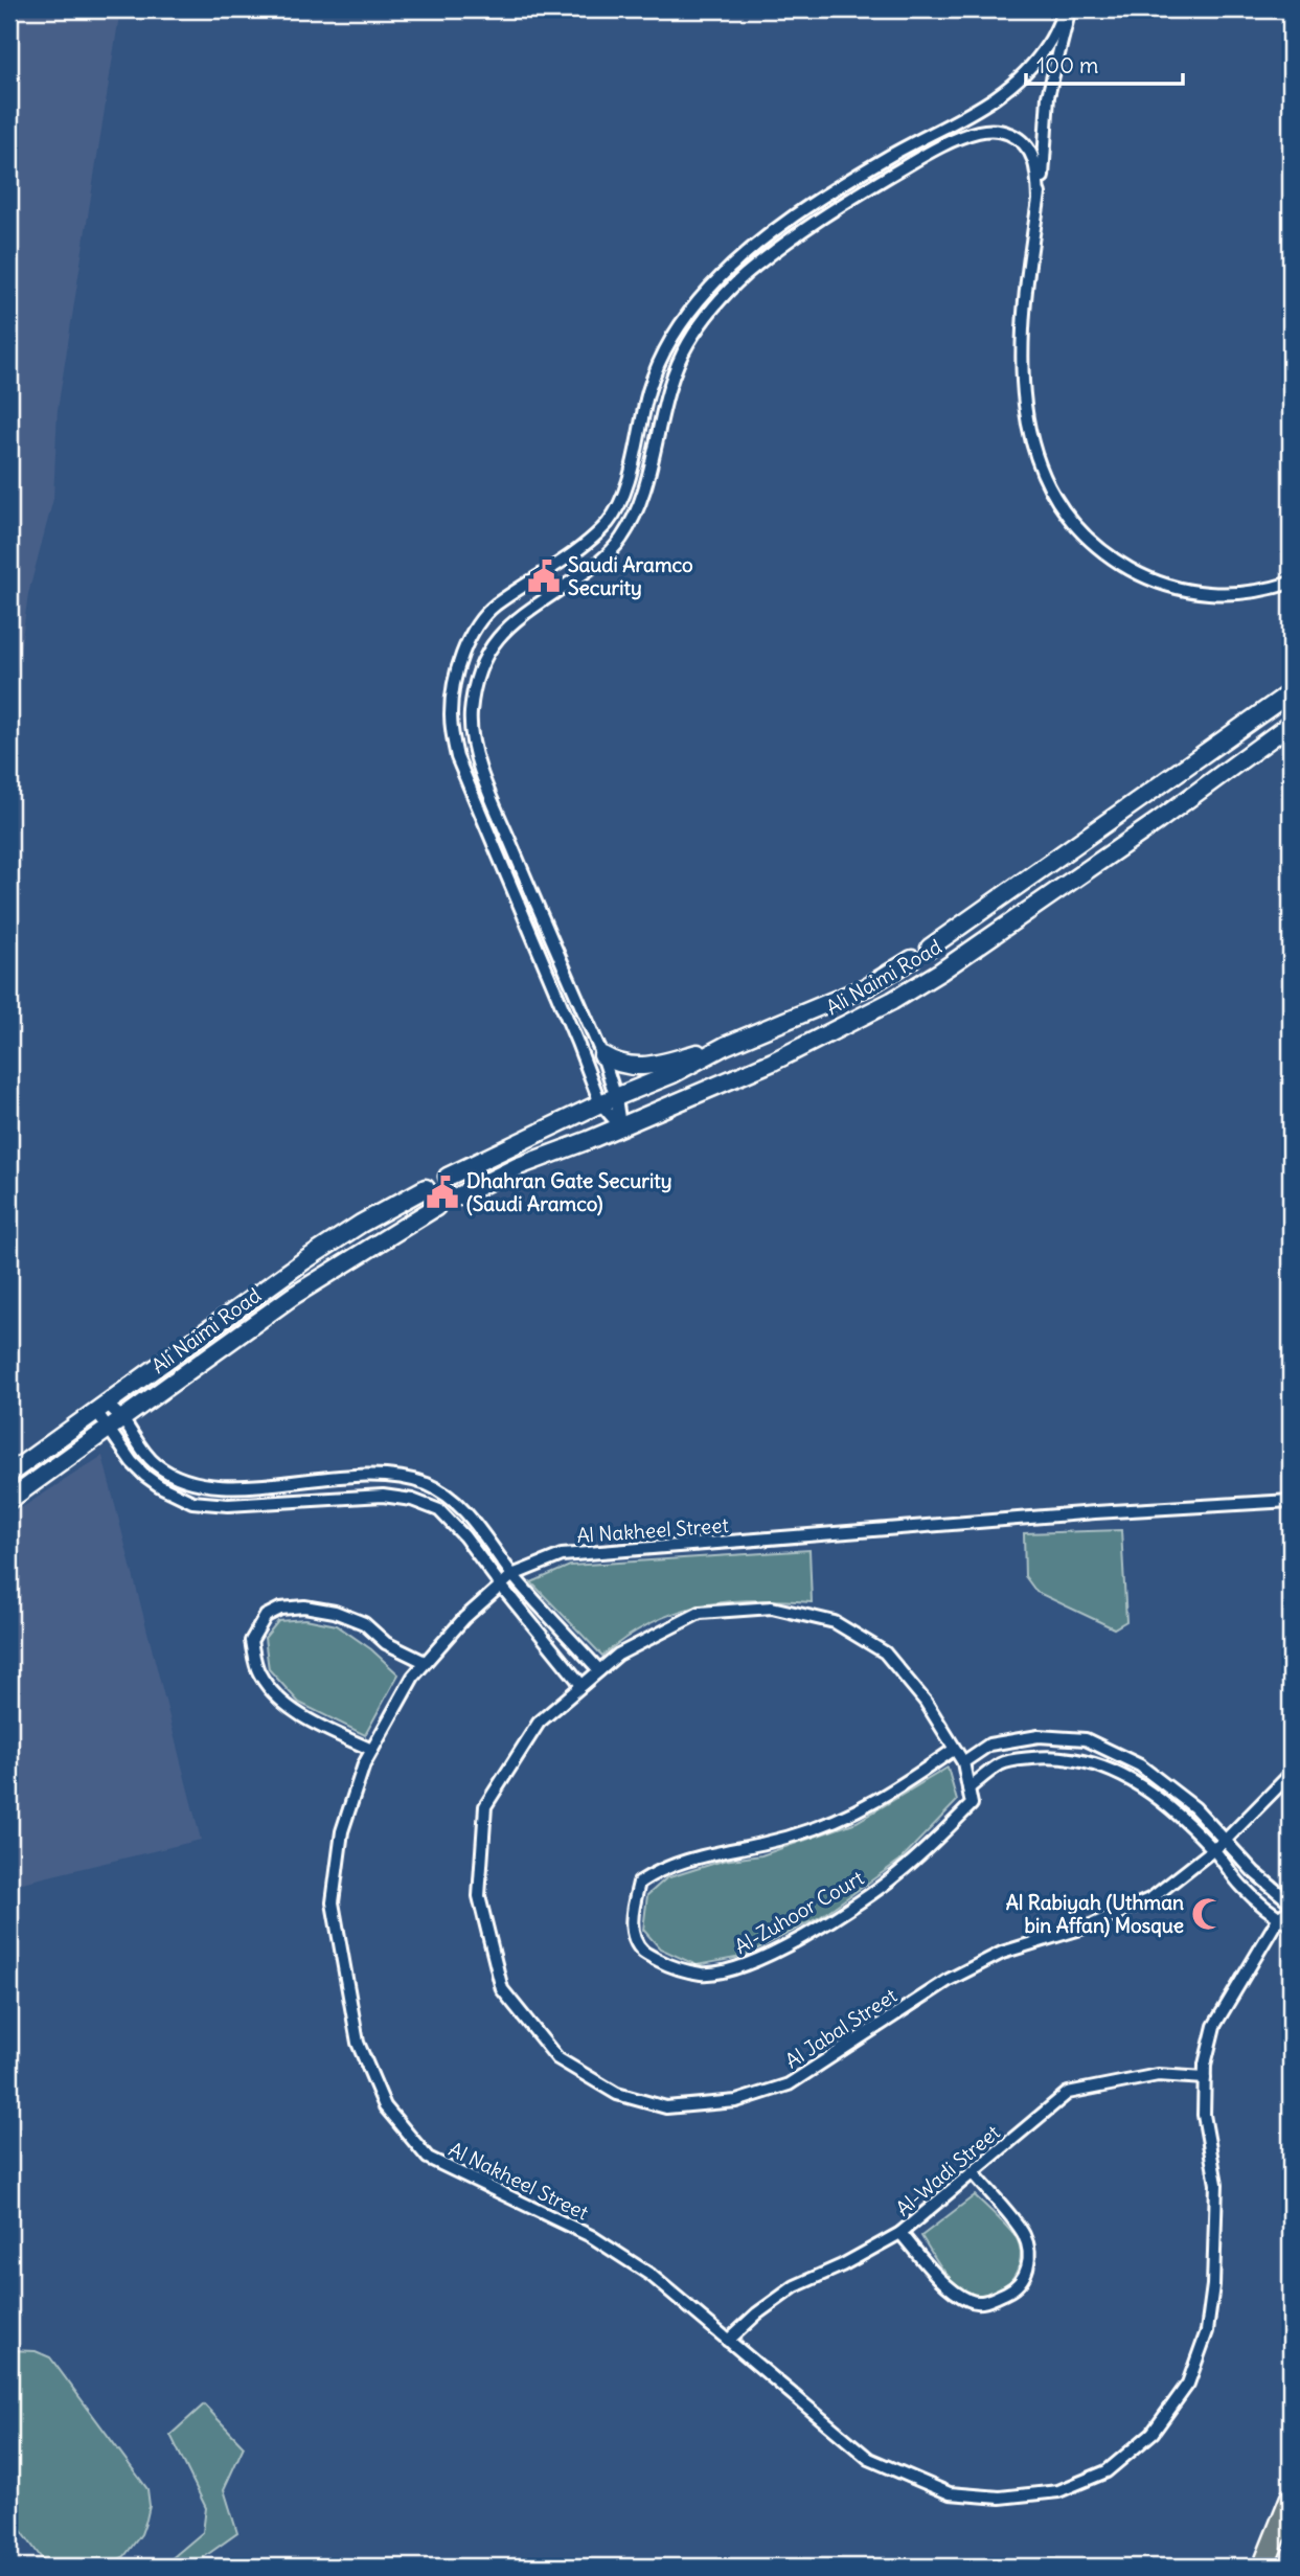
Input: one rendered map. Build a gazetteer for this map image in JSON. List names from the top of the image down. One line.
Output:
{"streets":{"main road":["Ali Naimi Road"],"street":["Al Nakheel Street","Al-Zuhoor Court","Al Jabal Street","Al-Wadi Street"]},"crossings":[["Al Nakheel Street","Al-Wadi Street"],["Al-Zuhoor Court","Al Jabal Street"]],"places":{"public building":["Saudi Aramco Security","Dhahran Gate Security (Saudi Aramco)"],"mosque":["Al Rabiyah (Uthman bin Affan) Mosque"]},"scale_bar":"100 m"}
